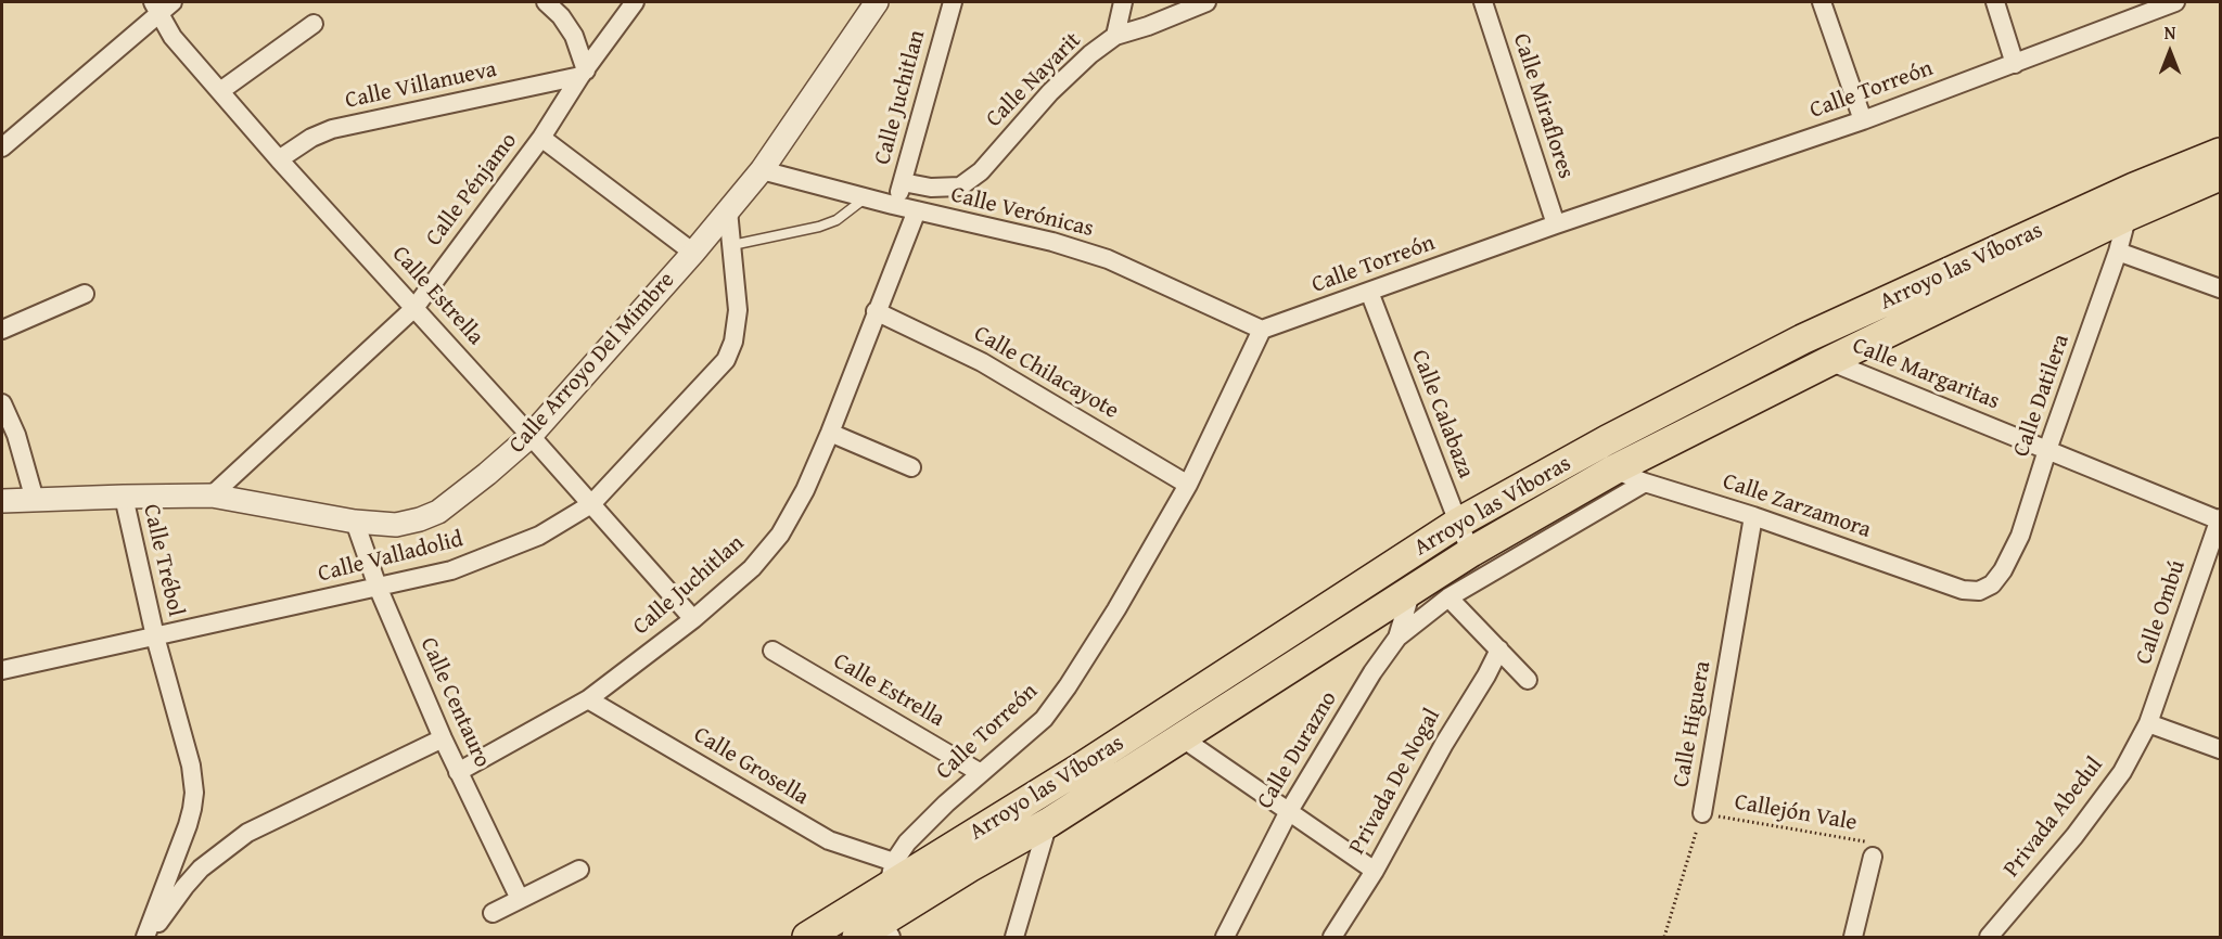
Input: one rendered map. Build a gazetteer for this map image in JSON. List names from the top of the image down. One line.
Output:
{"streets":{"main road":["Arroyo las Víboras"],"street":["Calle Nayarit","Calle Villanueva","Calle Torreón","Calle Juchitlan","Calle Miraflores","Calle Pénjamo","Calle Verónicas","Calle Estrella","Calle Arroyo Del Mimbre","Calle Chilacayote","Calle Margaritas","Calle Datilera","Calle Calabaza","Calle Zarzamora","Calle Valladolid","Calle Trébol","Calle Ombú","Calle Centauro","Calle Higuera","Calle Durazno","Calle Grosella","Privada De Nogal","Privada Abedul"],"path":["Callejón Vale"]},"crossings":[["Calle Nayarit","Calle Juchitlan"],["Calle Villanueva","Calle Pénjamo"],["Calle Villanueva","Calle Estrella"],["Calle Torreón","Calle Miraflores"],["Calle Torreón","Calle Verónicas"],["Calle Torreón","Arroyo las Víboras"],["Calle Torreón","Calle Estrella"],["Calle Torreón","Calle Chilacayote"],["Calle Torreón","Calle Calabaza"],["Calle Torreón","Calle Grosella"],["Calle Juchitlan","Calle Verónicas"],["Calle Juchitlan","Calle Estrella"],["Calle Juchitlan","Calle Chilacayote"],["Calle Juchitlan","Calle Centauro"],["Calle Juchitlan","Calle Grosella"],["Calle Pénjamo","Calle Estrella"],["Calle Pénjamo","Calle Arroyo Del Mimbre"],["Calle Verónicas","Calle Arroyo Del Mimbre"],["Arroyo las Víboras","Calle Margaritas"],["Arroyo las Víboras","Calle Datilera"],["Arroyo las Víboras","Calle Calabaza"],["Arroyo las Víboras","Calle Zarzamora"],["Arroyo las Víboras","Calle Durazno"],["Arroyo las Víboras","Calle Grosella"],["Calle Estrella","Calle Arroyo Del Mimbre"],["Calle Estrella","Calle Valladolid"],["Calle Arroyo Del Mimbre","Calle Valladolid"],["Calle Arroyo Del Mimbre","Calle Trébol"],["Calle Arroyo Del Mimbre","Calle Centauro"],["Calle Margaritas","Calle Datilera"],["Calle Margaritas","Calle Ombú"],["Calle Datilera","Calle Zarzamora"],["Calle Zarzamora","Calle Higuera"],["Calle Valladolid","Calle Trébol"],["Calle Valladolid","Calle Centauro"],["Calle Ombú","Privada Abedul"],["Calle Higuera","Callejón Vale"]],"north":"top"}
